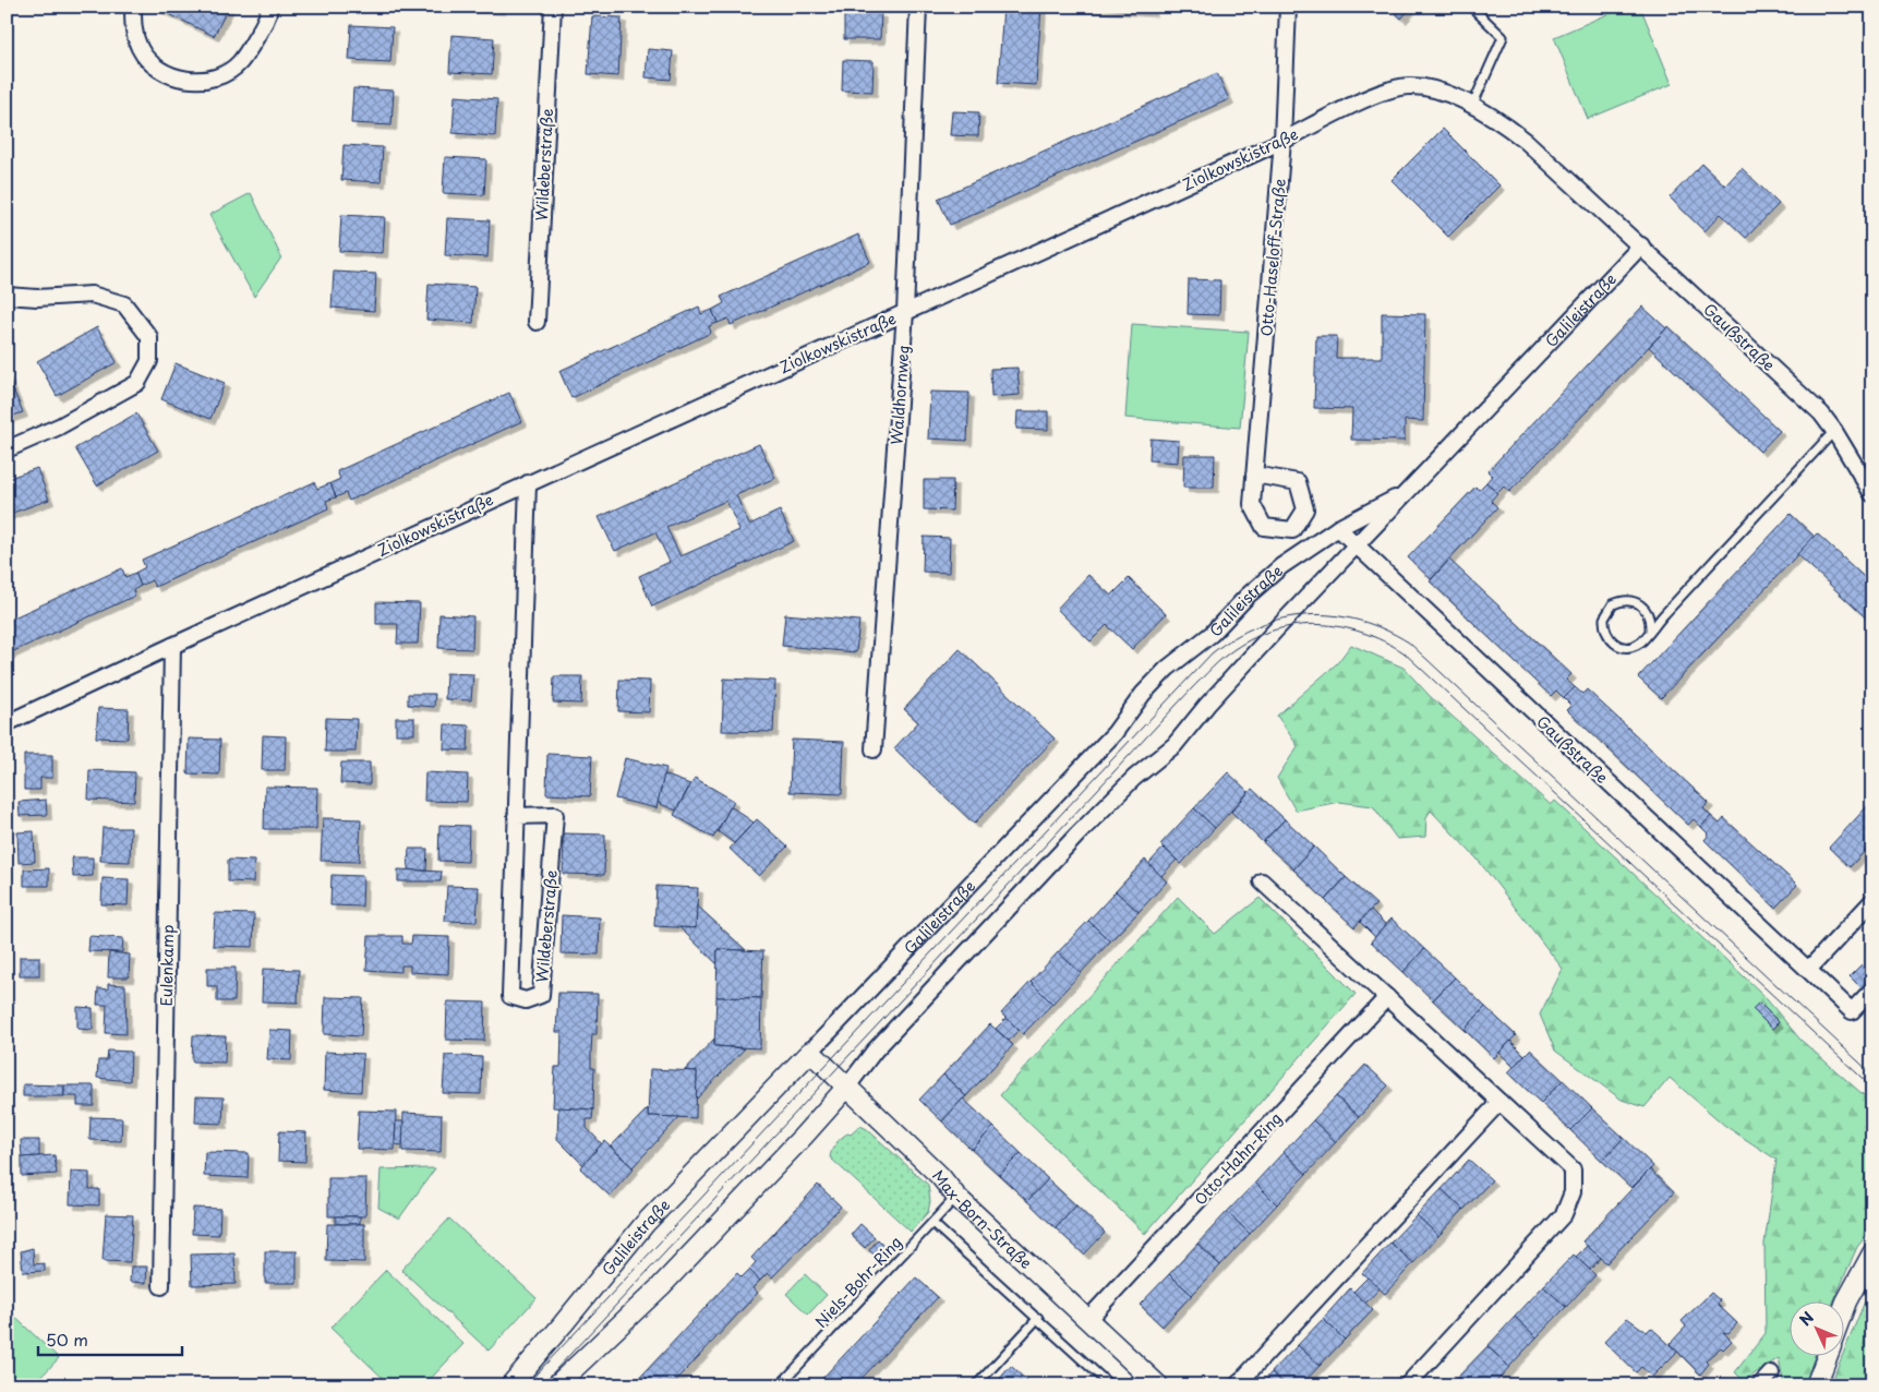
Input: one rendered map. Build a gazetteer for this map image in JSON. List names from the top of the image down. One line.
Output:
{"streets":{"street":["Ziolkowskistraße","Wildeberstraße","Otto-Haseloff-Straße","Galileistraße","Gaußstraße","Waldhornweg","Eulenkamp","Otto-Hahn-Ring","Max-Born-Straße"],"lane":["Niels-Bohr-Ring"]},"crossings":[["Ziolkowskistraße","Wildeberstraße"],["Ziolkowskistraße","Otto-Haseloff-Straße"],["Ziolkowskistraße","Galileistraße"],["Ziolkowskistraße","Gaußstraße"],["Ziolkowskistraße","Waldhornweg"],["Ziolkowskistraße","Eulenkamp"],["Galileistraße","Gaußstraße"],["Galileistraße","Max-Born-Straße"],["Otto-Hahn-Ring","Max-Born-Straße"],["Max-Born-Straße","Niels-Bohr-Ring"]],"scale_bar":"50 m","north":"top left"}
